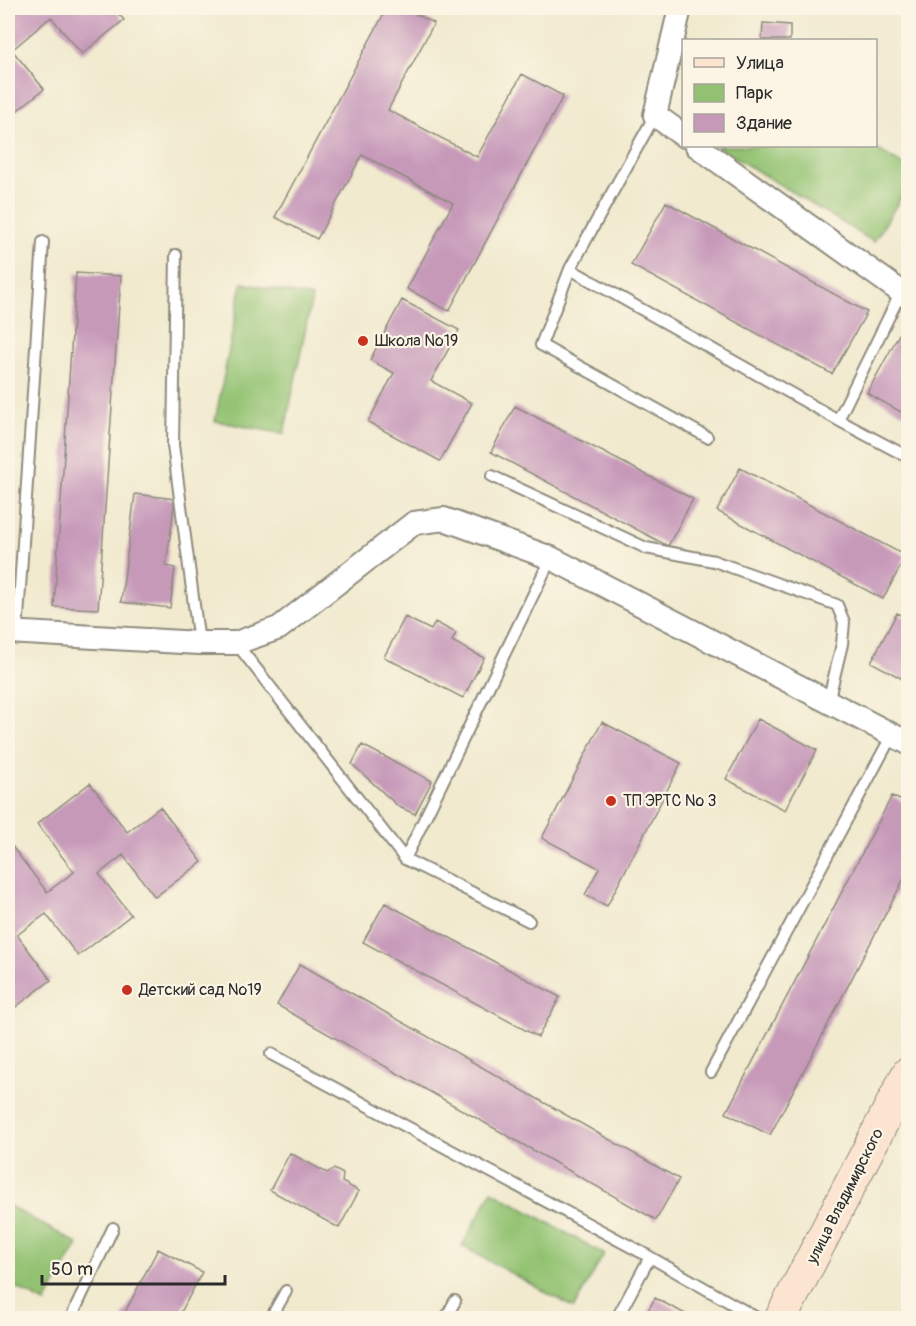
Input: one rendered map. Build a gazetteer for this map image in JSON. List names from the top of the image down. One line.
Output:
{"streets":{"street":["улица Владимирского"]},"places":["Школа №19","ТП ЭРТС № 3","Детский сад №19"],"legend":["Улица","Парк","Здание"],"scale_bar":"50 m"}
